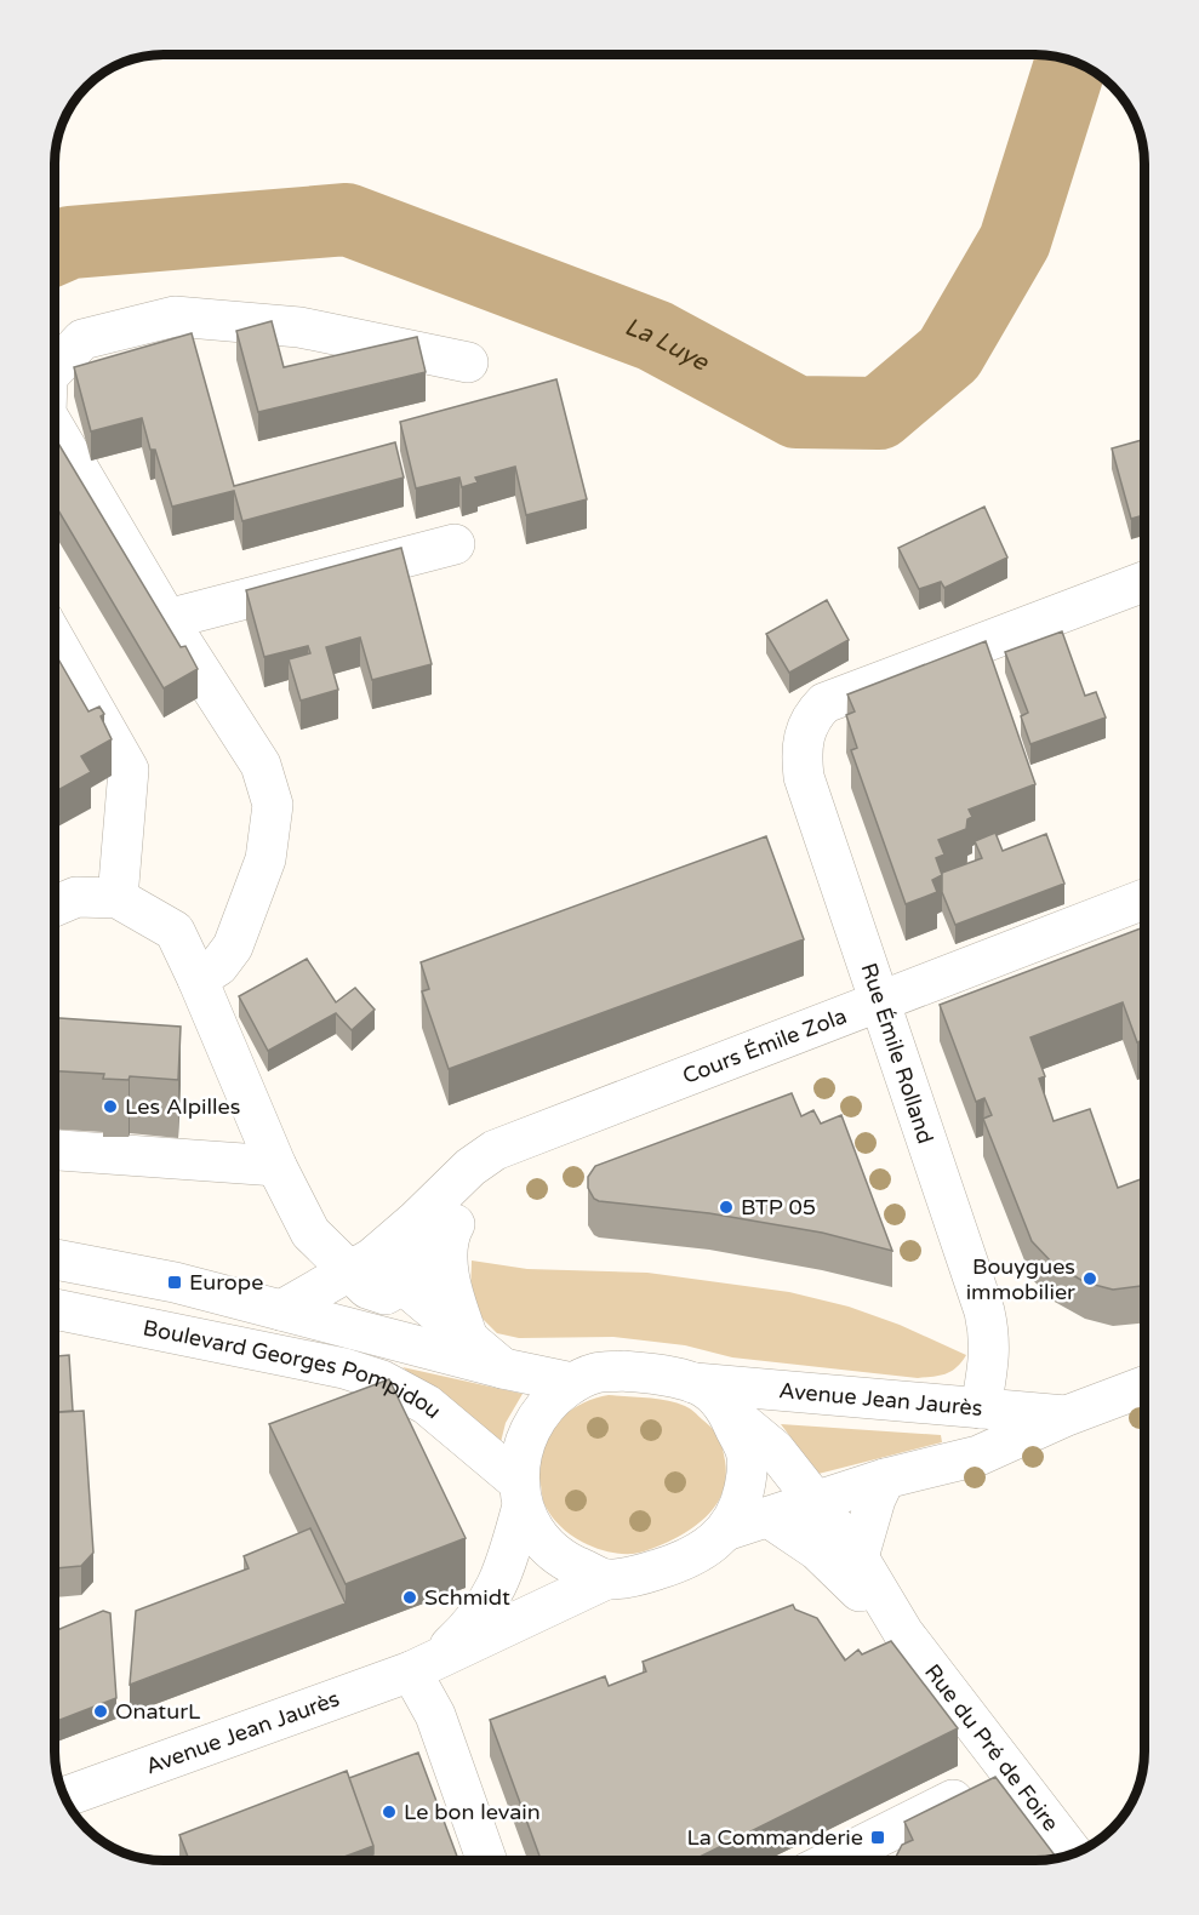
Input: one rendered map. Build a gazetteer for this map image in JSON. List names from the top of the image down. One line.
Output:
{"streets":{"main road":["Cours Émile Zola","Rue Émile Rolland","Boulevard Georges Pompidou","Avenue Jean Jaurès","Rue du Pré de Foire"]},"crossings":[["Cours Émile Zola","Rue Émile Rolland"],["Rue Émile Rolland","Avenue Jean Jaurès"],["Boulevard Georges Pompidou","Avenue Jean Jaurès"],["Boulevard Georges Pompidou","Rue du Pré de Foire"],["Avenue Jean Jaurès","Rue du Pré de Foire"]],"water":["La Luye"],"places":{"other":["Les Alpilles","BTP 05","Bouygues immobilier","Schmidt","OnaturL","Le bon levain"],"transit":["Europe","La Commanderie"]}}
